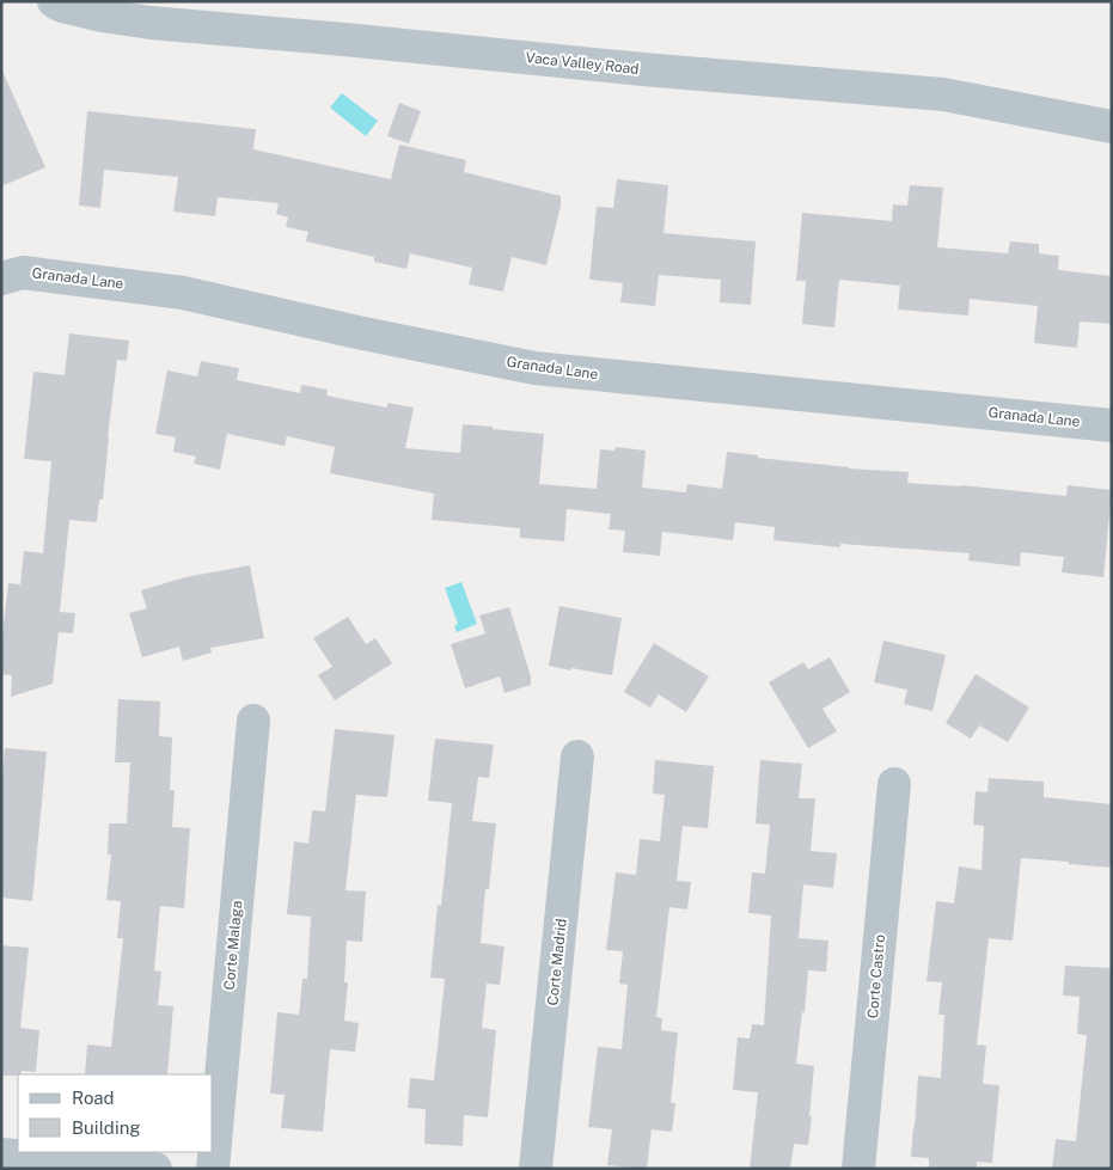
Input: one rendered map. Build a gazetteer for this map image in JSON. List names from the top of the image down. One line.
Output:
{"streets":{"street":["Vaca Valley Road","Granada Lane","Corte Malaga","Corte Madrid","Corte Castro"]},"legend":["Road","Building"]}
